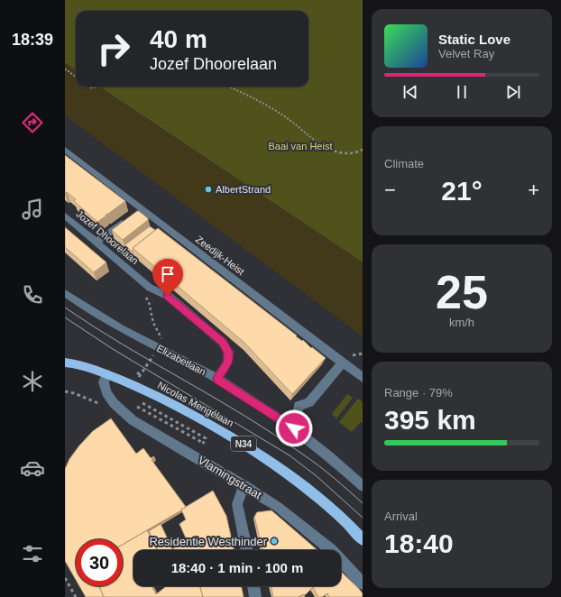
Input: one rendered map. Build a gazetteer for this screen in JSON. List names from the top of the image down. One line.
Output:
{"streets":{"main road":["Nicolas Mengélaan","N34"],"street":["Jozef Dhoorelaan","Zeedijk-Heist","Elizabetlaan","Vlamingstraat"]},"crossings":[["Jozef Dhoorelaan","Elizabetlaan"],["Nicolas Mengélaan","Vlamingstraat"]],"parks":["Baai van Heist"],"places":["AlbertStrand","Residentie Westhinder"],"page":{"tabs":"18:39","turn":["40 m","Jozef Dhoorelaan"],"song":["Static Love","Velvet Ray"],"tile":["Climate",["25","km/h"],["Range · 79%","395 km"],["Arrival","18:40"]],"heat":["−","21°","+"],"limit":"30","trip":"18:40 · 1 min · 100 m"}}
